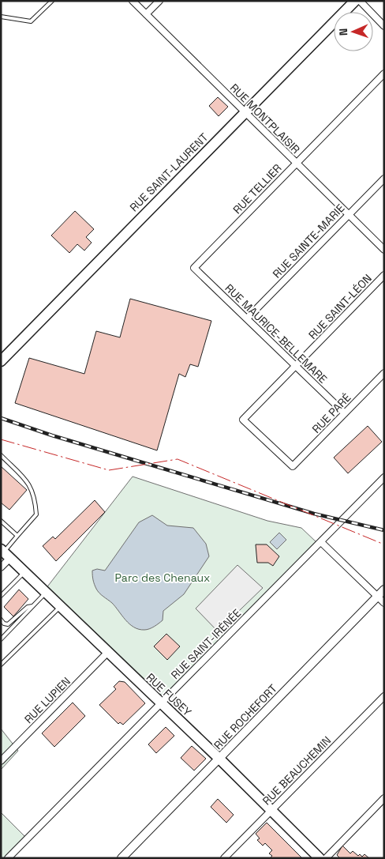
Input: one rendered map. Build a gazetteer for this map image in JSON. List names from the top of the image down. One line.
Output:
{"streets":{"main road":["RUE SAINT-LAURENT","RUE FUSEY"],"street":["RUE MONTPLAISIR","RUE TELLIER","RUE SAINTE-MARIE","RUE SAINT-LÉON","RUE MAURICE-BELLEMARE","RUE PARÉ","RUE SAINT-IRÉNÉE","RUE LUPIEN","RUE ROCHEFORT","RUE BEAUCHEMIN"]},"crossings":[["RUE MONTPLAISIR","RUE SAINT-LAURENT"],["RUE MONTPLAISIR","RUE TELLIER"],["RUE MONTPLAISIR","RUE SAINTE-MARIE"],["RUE TELLIER","RUE MAURICE-BELLEMARE"],["RUE SAINTE-MARIE","RUE MAURICE-BELLEMARE"],["RUE SAINT-LÉON","RUE MAURICE-BELLEMARE"],["RUE SAINT-LÉON","RUE PARÉ"],["RUE MAURICE-BELLEMARE","RUE PARÉ"],["RUE SAINT-IRÉNÉE","RUE FUSEY"],["RUE FUSEY","RUE LUPIEN"],["RUE FUSEY","RUE ROCHEFORT"],["RUE FUSEY","RUE BEAUCHEMIN"]],"parks":["Parc des Chenaux"],"north":"left"}
